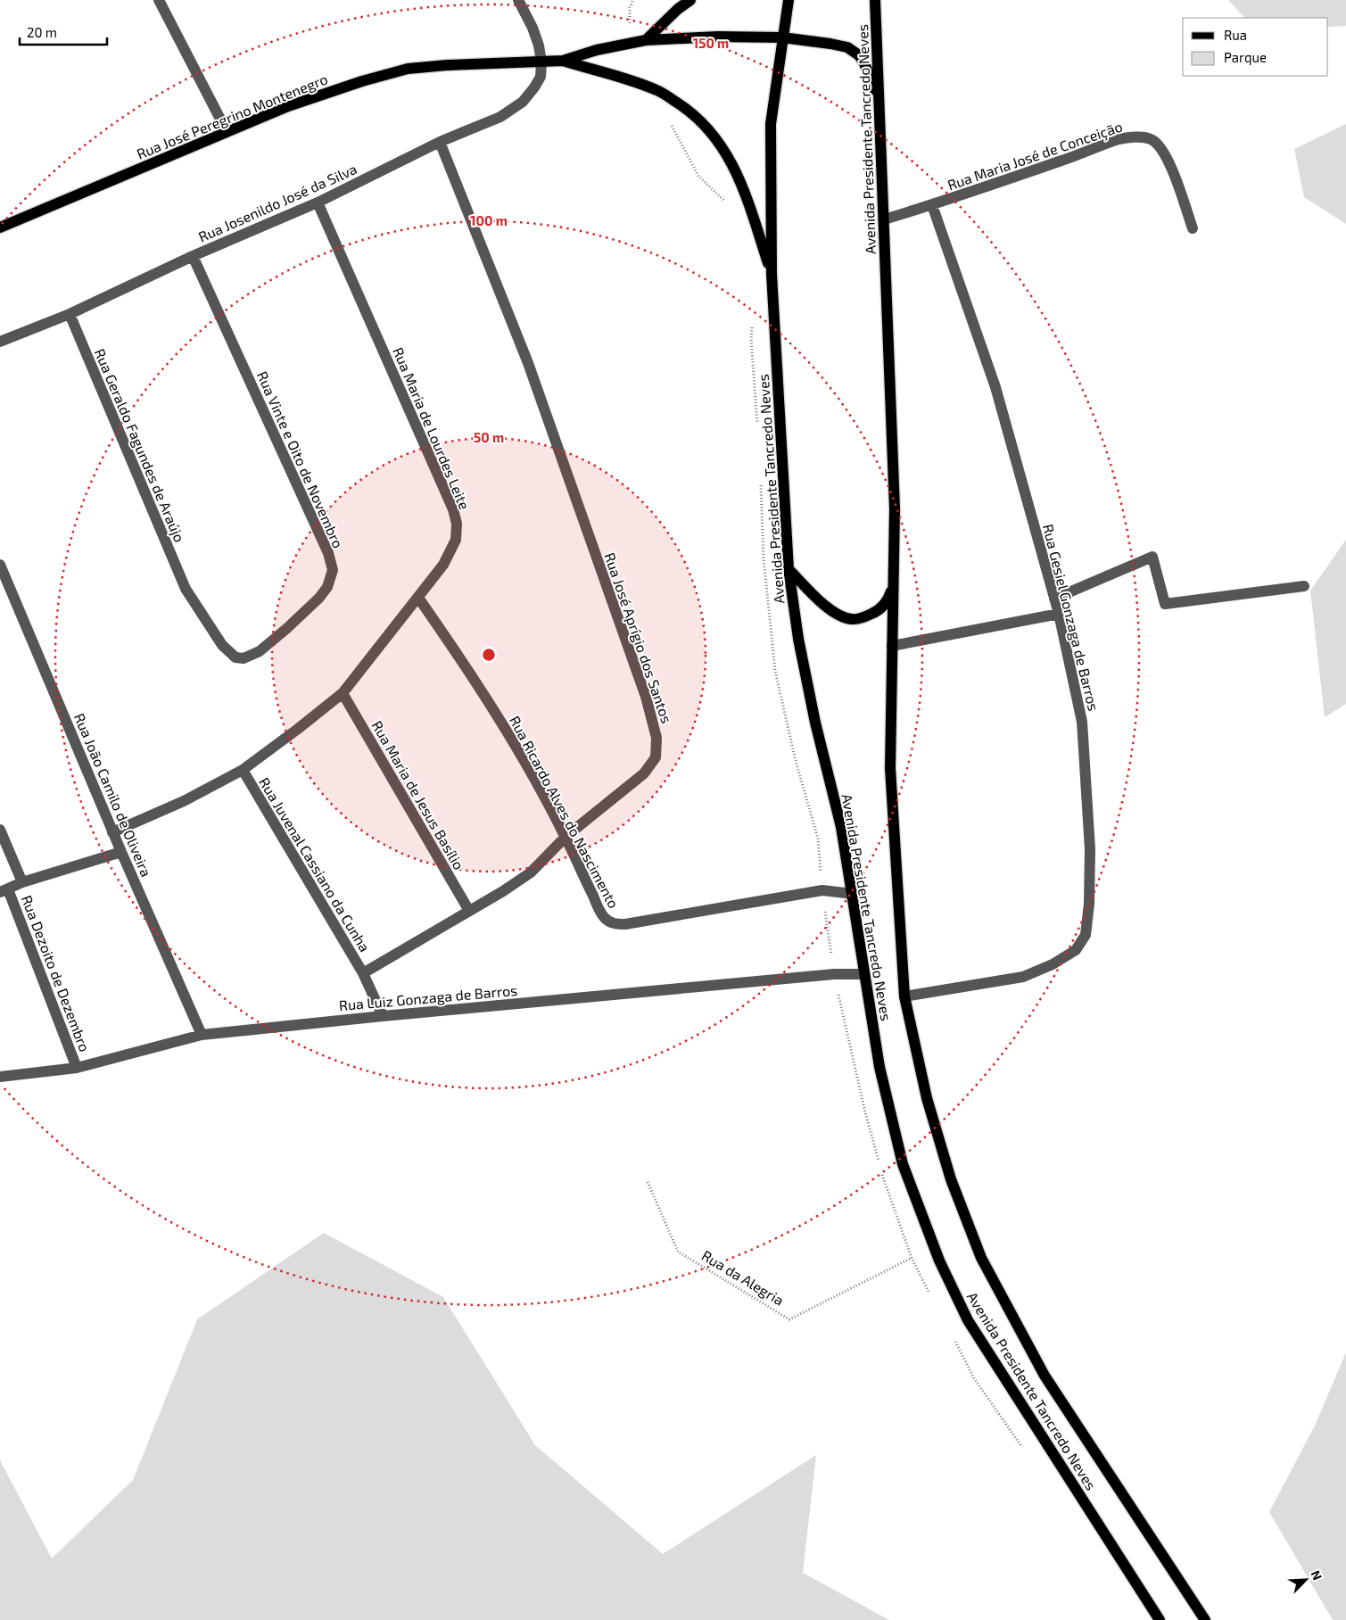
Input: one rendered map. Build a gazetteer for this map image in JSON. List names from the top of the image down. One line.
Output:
{"streets":{"main road":["Rua José Peregrino Montenegro","Avenida Presidente Tancredo Neves"],"street":["Rua Maria José de Conceição","Rua Josenildo José da Silva","Rua Maria de Lourdes Leite","Rua Geraldo Fagundes de Araújo","Rua Vinte e Oito de Novembro","Rua Gesiel Gonzaga de Barros","Rua José Aprígio dos Santos","Rua João Camilo de Oliveira","Rua Maria de Jesus Basílio","Rua Ricardo Alves do Nascimento","Rua Juvenal Cassiano da Cunha","Rua Dezoito de Dezembro","Rua Luiz Gonzaga de Barros"],"path":["Rua da Alegria"]},"crossings":[["Rua José Peregrino Montenegro","Avenida Presidente Tancredo Neves"],["Rua José Peregrino Montenegro","Rua Josenildo José da Silva"],["Avenida Presidente Tancredo Neves","Rua Maria José de Conceição"],["Avenida Presidente Tancredo Neves","Rua Gesiel Gonzaga de Barros"],["Avenida Presidente Tancredo Neves","Rua Ricardo Alves do Nascimento"],["Avenida Presidente Tancredo Neves","Rua Luiz Gonzaga de Barros"],["Rua Maria José de Conceição","Rua Gesiel Gonzaga de Barros"],["Rua Josenildo José da Silva","Rua Maria de Lourdes Leite"],["Rua Josenildo José da Silva","Rua Geraldo Fagundes de Araújo"],["Rua Josenildo José da Silva","Rua Vinte e Oito de Novembro"],["Rua Josenildo José da Silva","Rua José Aprígio dos Santos"],["Rua Maria de Lourdes Leite","Rua João Camilo de Oliveira"],["Rua Maria de Lourdes Leite","Rua Maria de Jesus Basílio"],["Rua Maria de Lourdes Leite","Rua Ricardo Alves do Nascimento"],["Rua Maria de Lourdes Leite","Rua Juvenal Cassiano da Cunha"],["Rua Geraldo Fagundes de Araújo","Rua Vinte e Oito de Novembro"],["Rua José Aprígio dos Santos","Rua Maria de Jesus Basílio"],["Rua José Aprígio dos Santos","Rua Ricardo Alves do Nascimento"],["Rua José Aprígio dos Santos","Rua Juvenal Cassiano da Cunha"],["Rua João Camilo de Oliveira","Rua Luiz Gonzaga de Barros"],["Rua Dezoito de Dezembro","Rua Luiz Gonzaga de Barros"]],"legend":["Rua","Parque"],"scale_bar":"20 m","north":"top right","rings":["150 m","100 m","50 m"]}
